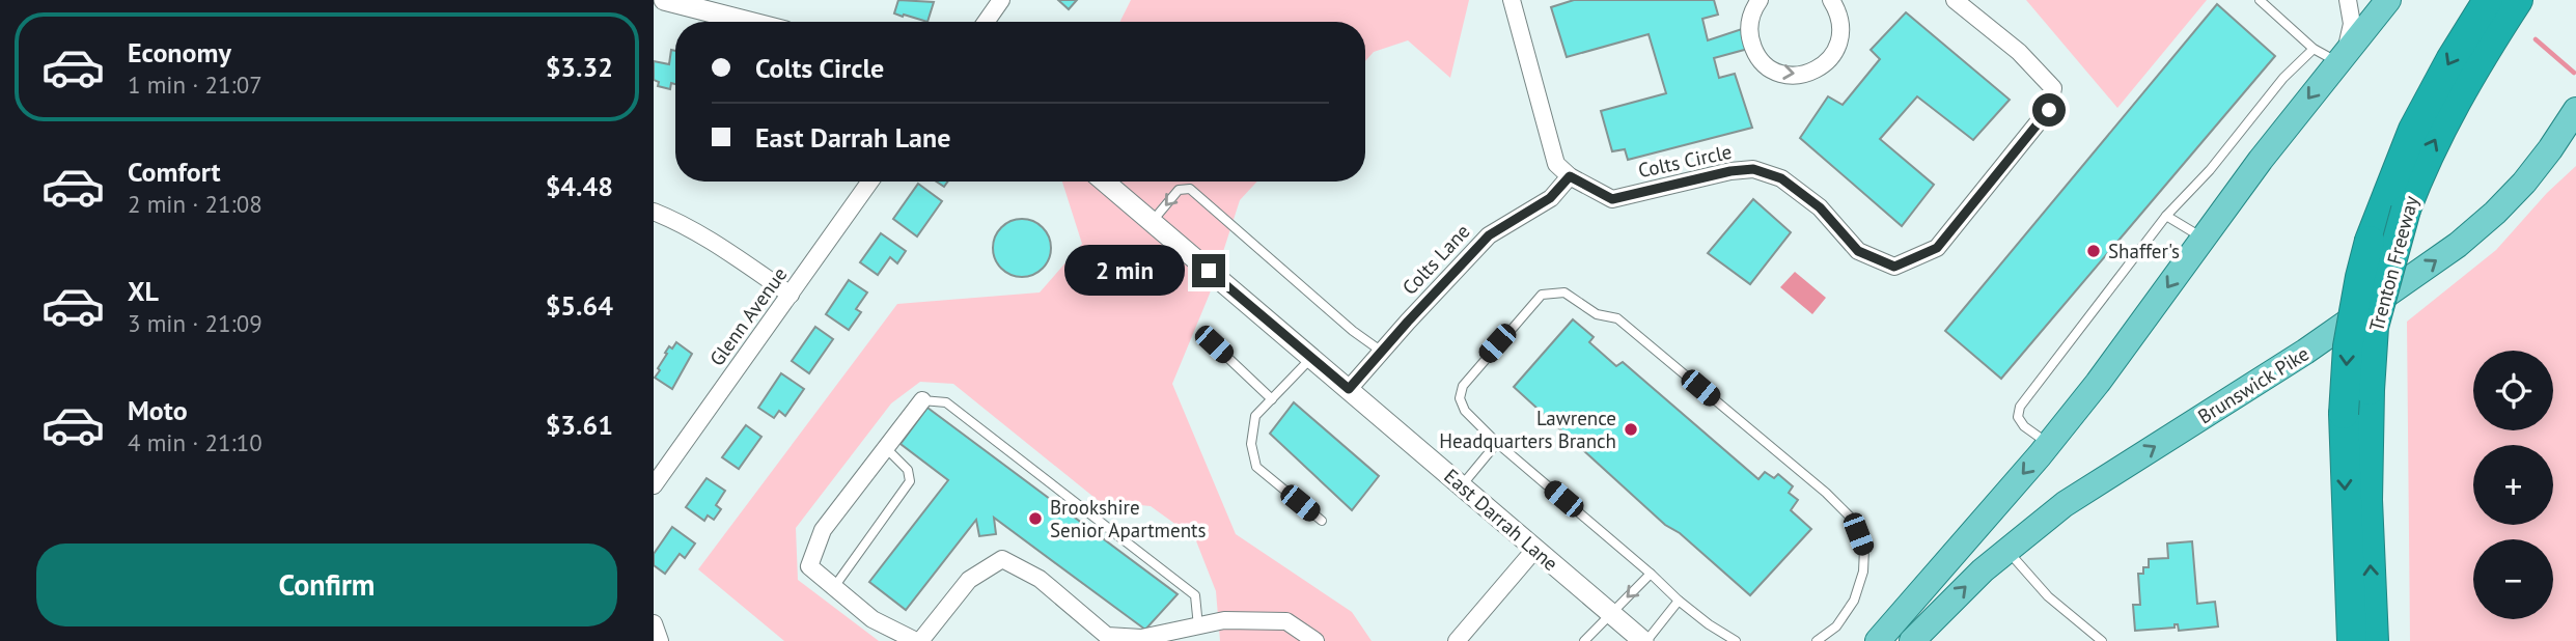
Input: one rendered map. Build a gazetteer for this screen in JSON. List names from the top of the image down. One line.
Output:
{"streets":{"highway":["Trenton Freeway"],"main road":["Brunswick Pike"],"street":["Colts Circle","Colts Lane","Glenn Avenue","East Darrah Lane"]},"crossings":[["Colts Circle","Colts Lane"],["Colts Lane","East Darrah Lane"]],"places":["Shaffer's","Lawrence Headquarters Branch","Brookshire Senior Apartments"],"page":{"list":[{"name":"Economy","note":"1 min · 21:07","value":"$3.32"},{"name":"Comfort","note":"2 min · 21:08","value":"$4.48"},{"name":"XL","note":"3 min · 21:09","value":"$5.64"},{"name":"Moto","note":"4 min · 21:10","value":"$3.61"}],"banner":["Colts Circle","East Darrah Lane"],"bubble":"2 min","map_buttons":["+","−"],"buttons":"Confirm"}}
